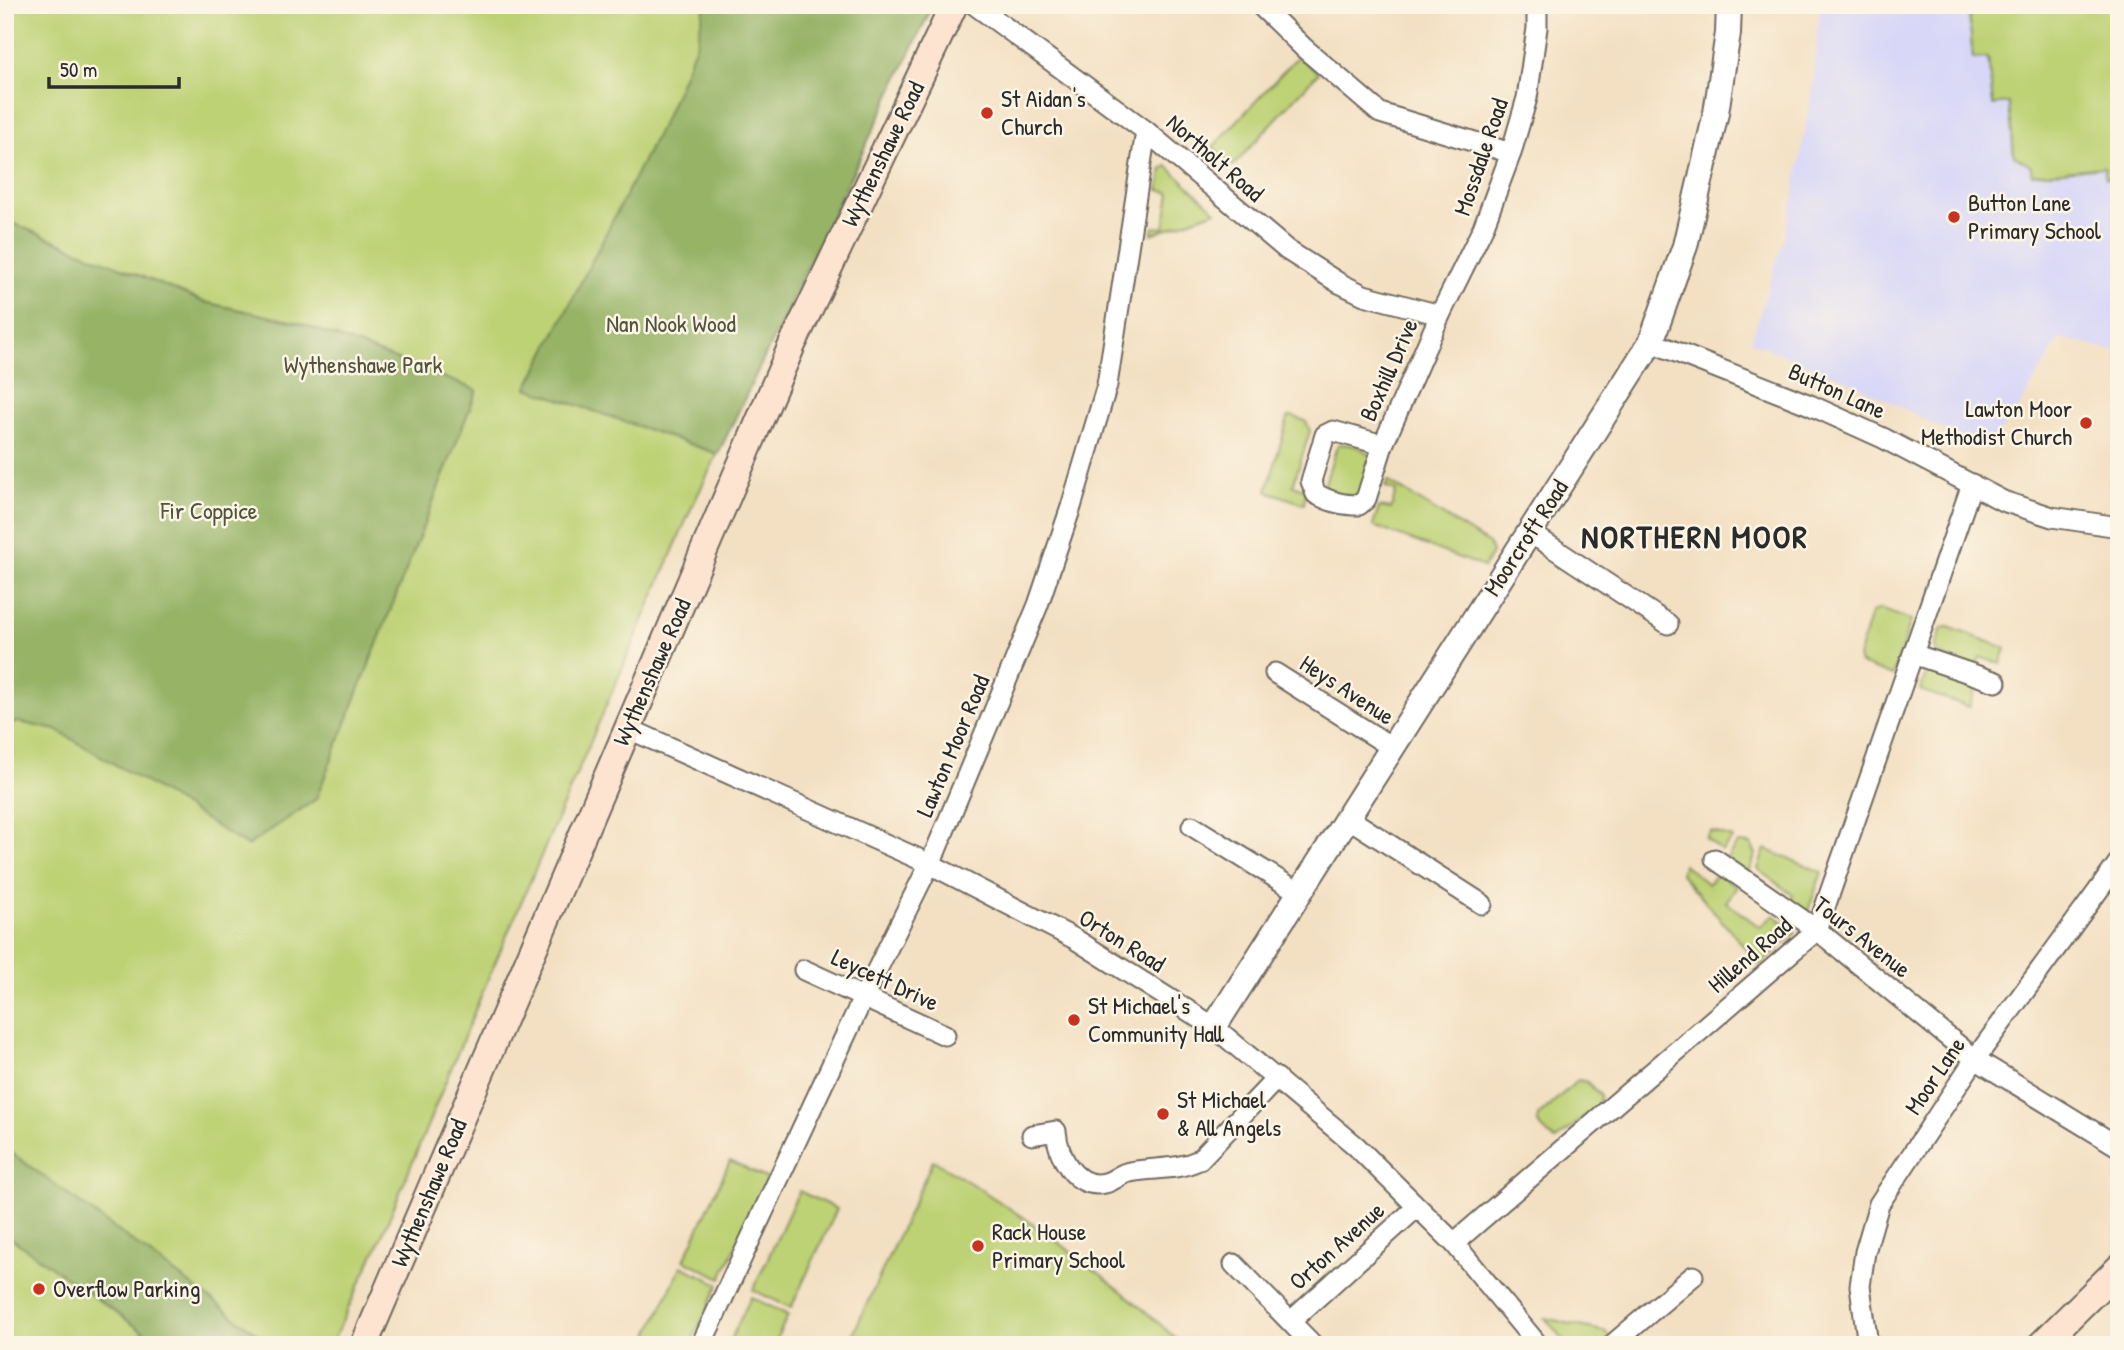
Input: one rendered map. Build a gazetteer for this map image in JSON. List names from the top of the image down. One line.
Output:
{"streets":{"main road":["Wythenshawe Road"],"street":["Mossdale Road","Northolt Road","Boxhill Drive","Button Lane","Moorcroft Road","Heys Avenue","Lawton Moor Road","Tours Avenue","Orton Road","Hillend Road","Leycett Drive","Moor Lane","Orton Avenue"]},"crossings":[["Wythenshawe Road","Orton Road"],["Mossdale Road","Northolt Road"],["Mossdale Road","Boxhill Drive"],["Northolt Road","Boxhill Drive"],["Northolt Road","Lawton Moor Road"],["Button Lane","Moorcroft Road"],["Button Lane","Hillend Road"],["Moorcroft Road","Heys Avenue"],["Moorcroft Road","Orton Road"],["Lawton Moor Road","Orton Road"],["Lawton Moor Road","Leycett Drive"],["Tours Avenue","Hillend Road"],["Tours Avenue","Moor Lane"],["Orton Road","Hillend Road"],["Orton Road","Orton Avenue"]],"districts":["NORTHERN MOOR"],"parks":["Nan Nook Wood","Wythenshawe Park","Fir Coppice"],"places":["St Aidan's Church","Button Lane Primary School","Lawton Moor Methodist Church","St Michael's Community Hall","St Michael & All Angels","Rack House Primary School","Overflow Parking"],"scale_bar":"50 m"}
